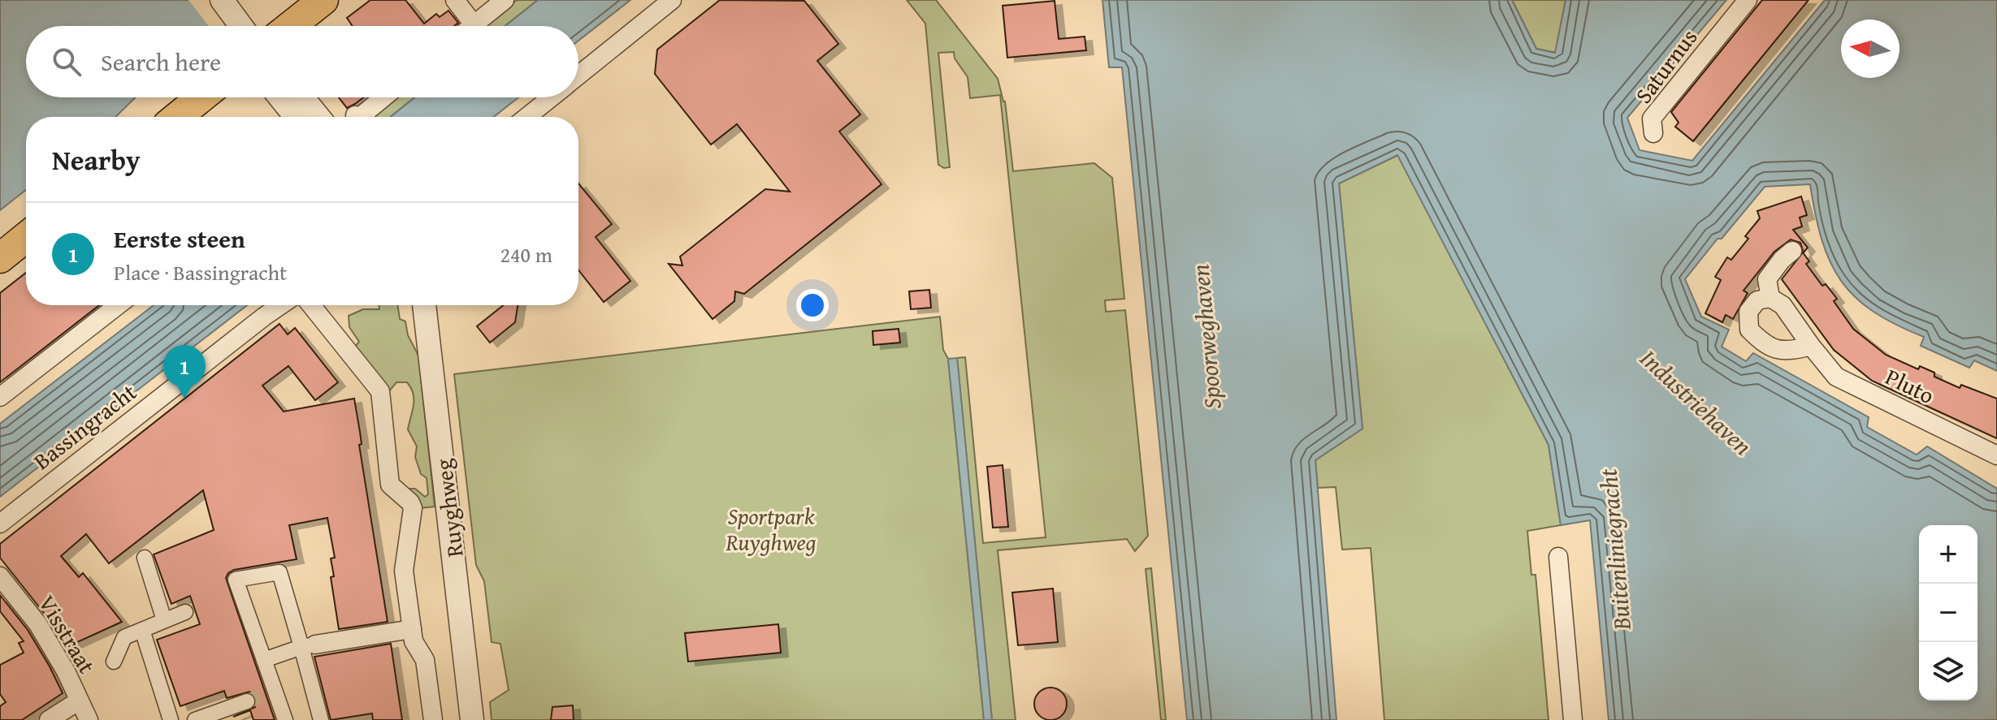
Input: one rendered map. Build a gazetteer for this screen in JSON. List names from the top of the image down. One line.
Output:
{"streets":{"street":["Saturnus","Pluto","Bassingracht","Ruyghweg","Visstraat"]},"water":["Spoorweghaven","Industriehaven","Buitenliniegracht"],"parks":["Sportpark Ruyghweg"],"north":"left","page":{"search":"Search here","heading":"Nearby","list":[{"mark":"1","name":"Eerste steen","note":"Place · Bassingracht","value":"240 m"}],"pins":"1","map_buttons":["+","−"]}}
